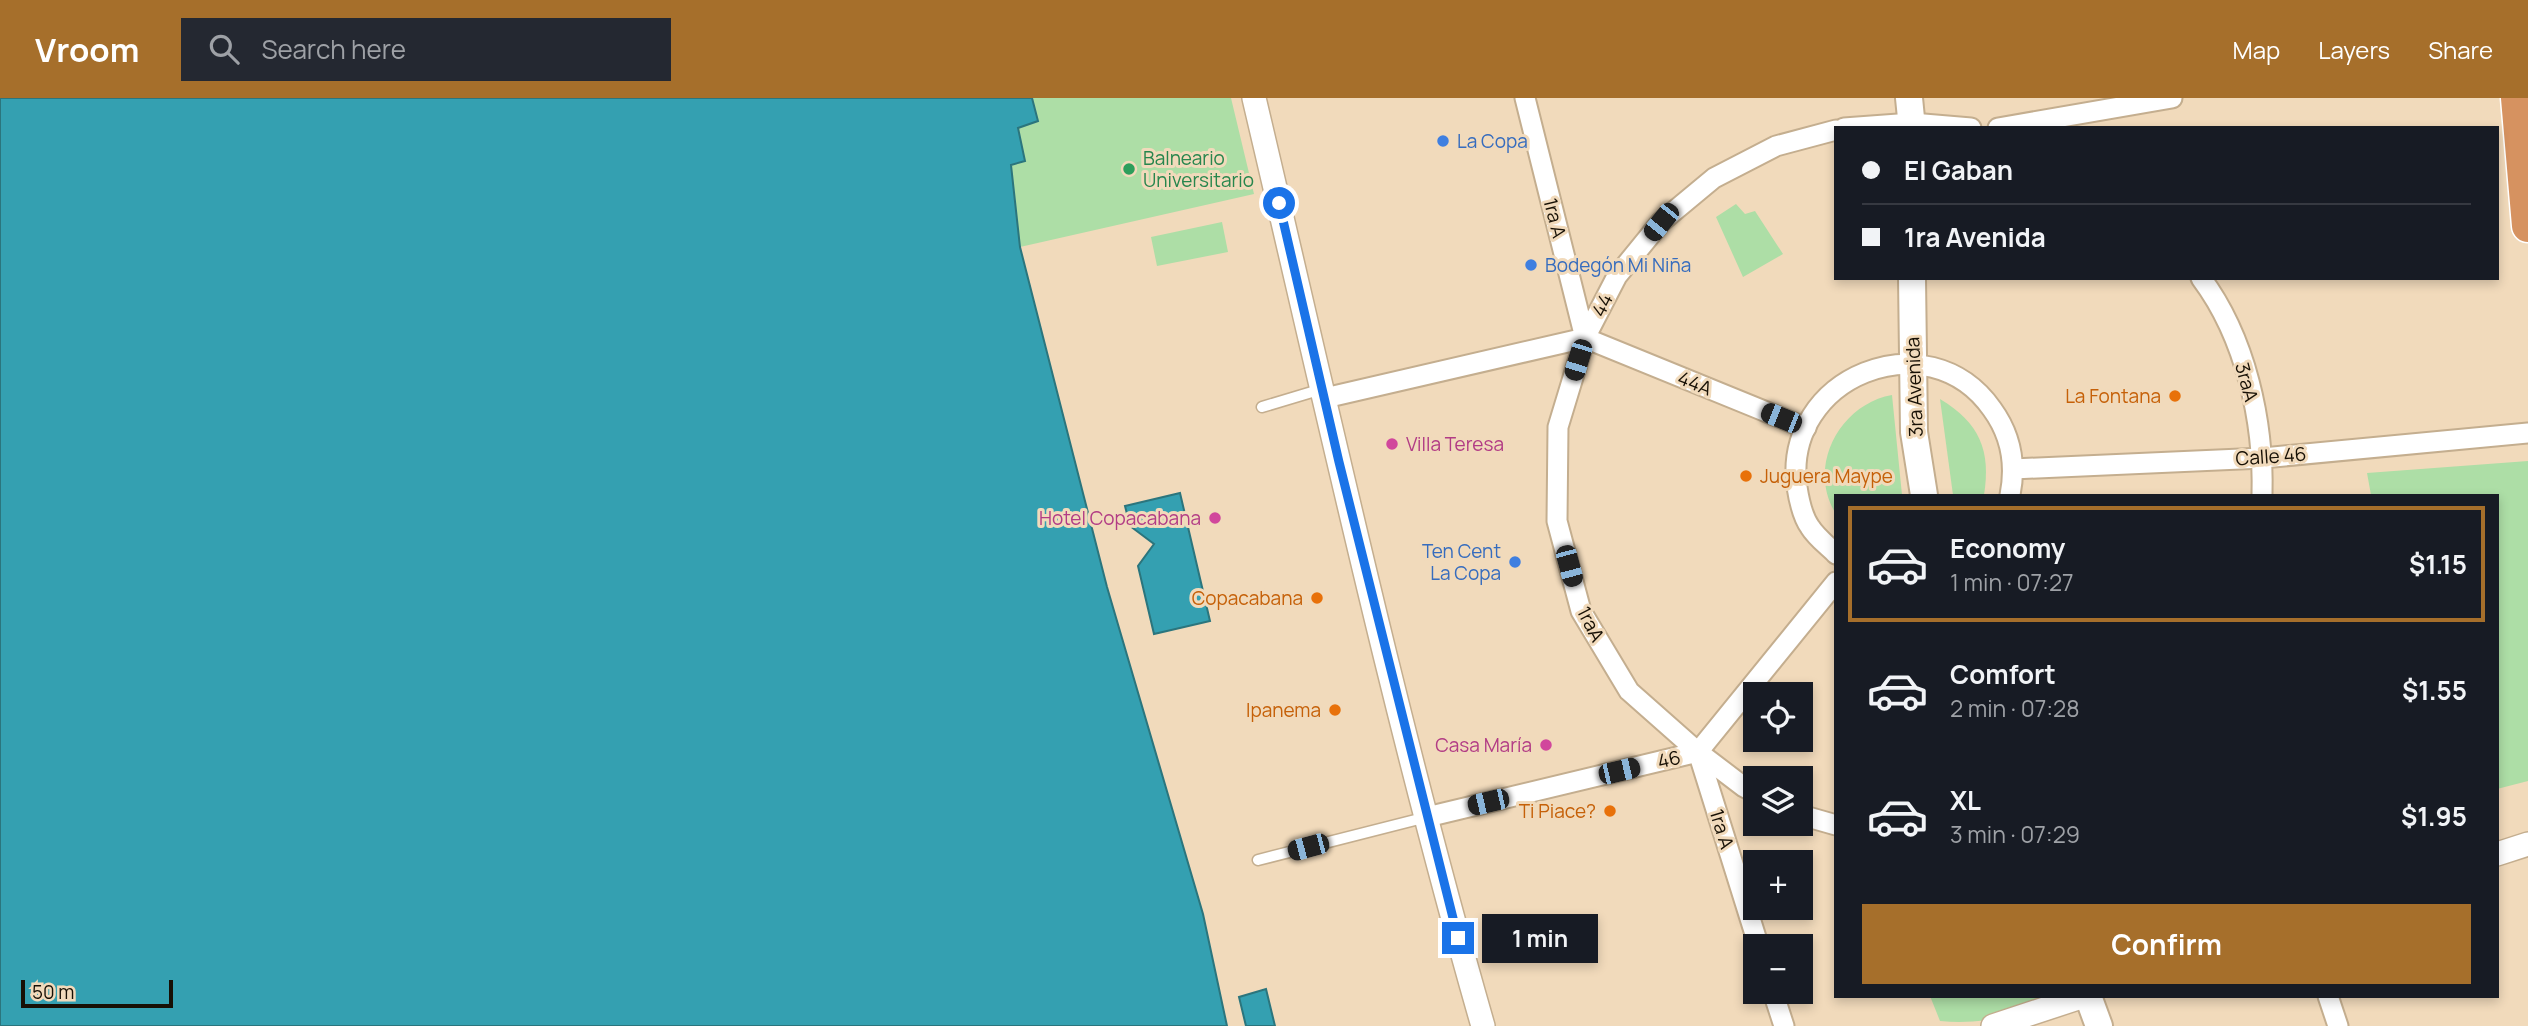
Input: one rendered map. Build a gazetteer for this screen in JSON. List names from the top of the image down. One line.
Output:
{"streets":{"main road":["3ra Avenida"],"street":["1ra A","44","3raA","44A","Calle 46","1raA","46"]},"crossings":[["1ra A","44"],["1ra A","44A"],["1ra A","1raA"],["1ra A","46"],["44","44A"],["44","1raA"],["3raA","Calle 46"],["44A","1raA"],["1raA","46"]],"places":["La Copa","Balneario Universitario","Bodegón Mi Niña","La Fontana","Villa Teresa","Juguera Maype","Hotel Copacabana","Ten Cent La Copa","Copacabana","Ipanema","Casa María","Ti Piace?"],"scale_bar":"50 m","page":{"header":"Vroom","search":"Search here","nav":["Map","Layers","Share"],"banner":["El Gaban","1ra Avenida"],"list":[{"name":"Economy","note":"1 min · 07:27","value":"$1.15"},{"name":"Comfort","note":"2 min · 07:28","value":"$1.55"},{"name":"XL","note":"3 min · 07:29","value":"$1.95"}],"map_buttons":["+","−"],"buttons":"Confirm","bubble":"1 min","scale":"50 m"}}
